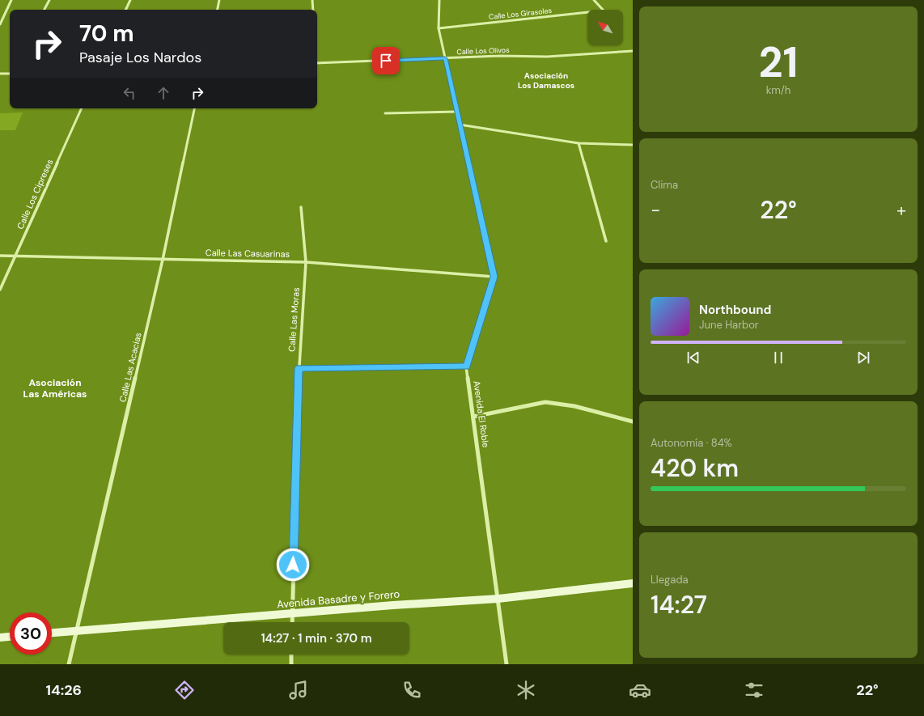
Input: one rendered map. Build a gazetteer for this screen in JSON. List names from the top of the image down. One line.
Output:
{"streets":{"street":["Calle Los Girasoles","Calle Los Olivos","Calle Los Cipreses","Calle Las Casuarinas","Calle Las Moras","Calle Las Acacias","Avenida El Roble","Avenida Basadre y Forero"]},"crossings":[["Calle Los Girasoles","Avenida El Roble"],["Calle Los Olivos","Avenida El Roble"],["Calle Los Cipreses","Calle Las Casuarinas"],["Calle Las Casuarinas","Calle Las Moras"],["Calle Las Casuarinas","Calle Las Acacias"],["Calle Las Casuarinas","Avenida El Roble"],["Calle Las Moras","Avenida Basadre y Forero"],["Calle Las Acacias","Avenida Basadre y Forero"],["Avenida El Roble","Avenida Basadre y Forero"]],"districts":["Asociación Los Damascos","Asociación Las Américas"],"north":"top left","page":{"tile":[["21","km/h"],"Clima",["Autonomía · 84%","420 km"],["Llegada","14:27"]],"turn":["70 m","Pasaje Los Nardos"],"heat":["−","22°","+"],"song":["Northbound","June Harbor"],"limit":"30","trip":"14:27 · 1 min · 370 m","tabs":["14:26","22°"]}}
